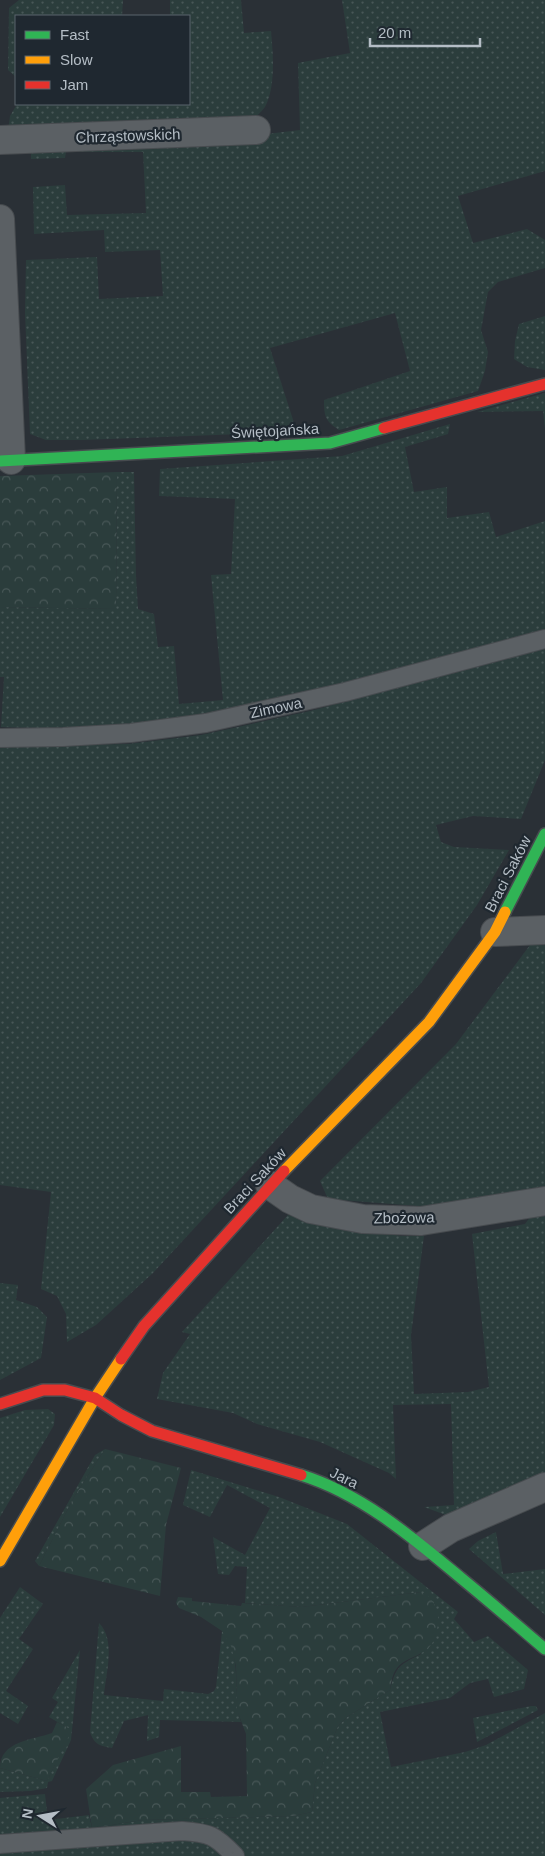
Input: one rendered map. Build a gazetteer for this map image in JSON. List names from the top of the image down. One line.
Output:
{"streets":{"street":["Chrząstowskich","Świętojańska","Braci Saków","Zbożowa","Jara"],"lane":["Zimowa"]},"crossings":[["Braci Saków","Zbożowa"],["Braci Saków","Jara"]],"legend":["Fast","Slow","Jam"],"scale_bar":"20 m","north":"left"}
